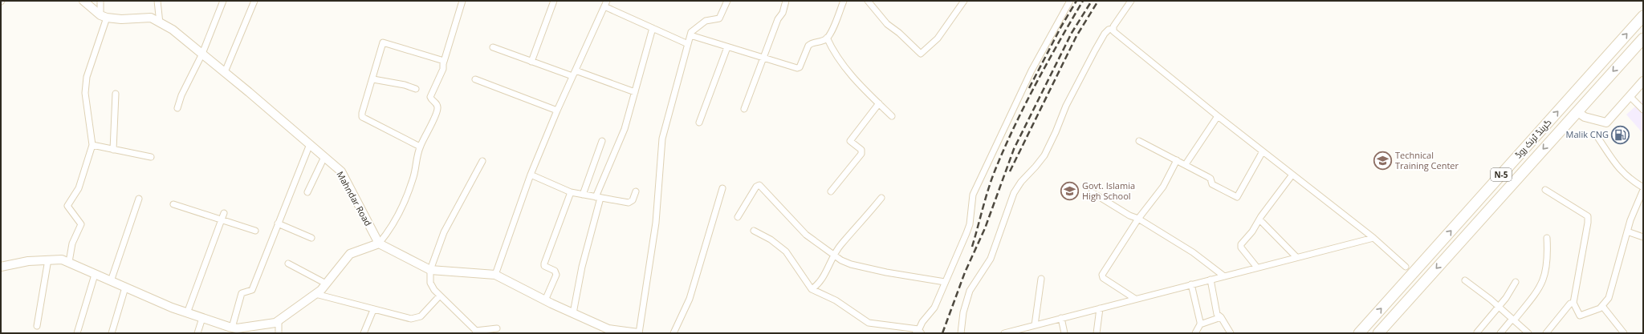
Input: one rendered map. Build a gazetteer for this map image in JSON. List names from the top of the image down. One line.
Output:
{"streets":{"highway":["گرینڈ ٹرنک روڈ","N-5"],"street":["Mahndar Road"]},"places":{"fuel station":["Malik CNG"],"school or university":["Technical Training Center","Govt. Islamia High School"]}}
